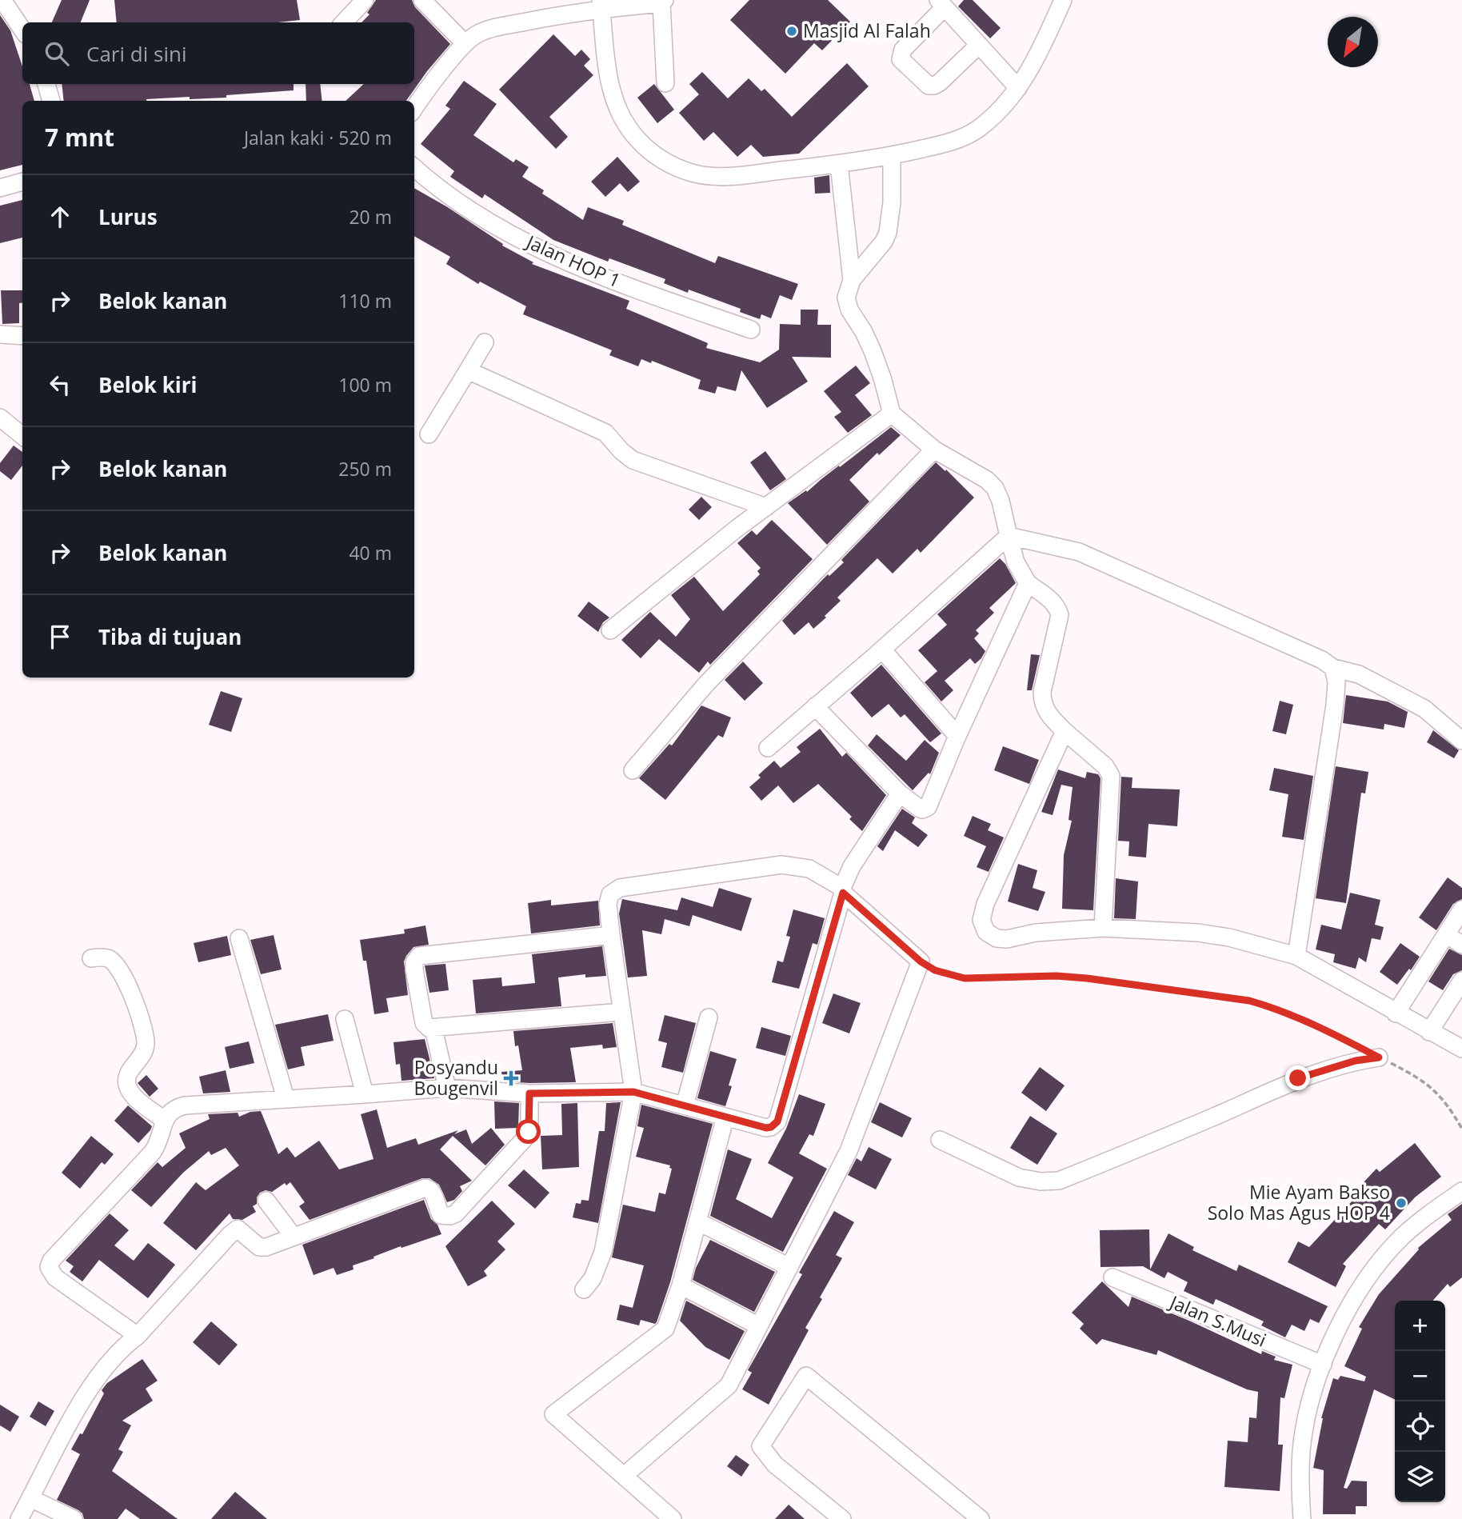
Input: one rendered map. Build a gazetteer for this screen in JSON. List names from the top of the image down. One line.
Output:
{"streets":{"street":["Jalan HOP 1","Jalan S.Musi"]},"places":{"other":["Masjid Al Falah","Mie Ayam Bakso Solo Mas Agus HOP 4"],"health":["Posyandu Bougenvil"]},"north":"bottom left","page":{"search":"Cari di sini","heading":["7 mnt","Jalan kaki · 520 m"],"list":[["Lurus","20 m"],["Belok kanan","110 m"],["Belok kiri","100 m"],["Belok kanan","250 m"],["Belok kanan","40 m"],"Tiba di tujuan"],"map_buttons":["+","−"]}}
